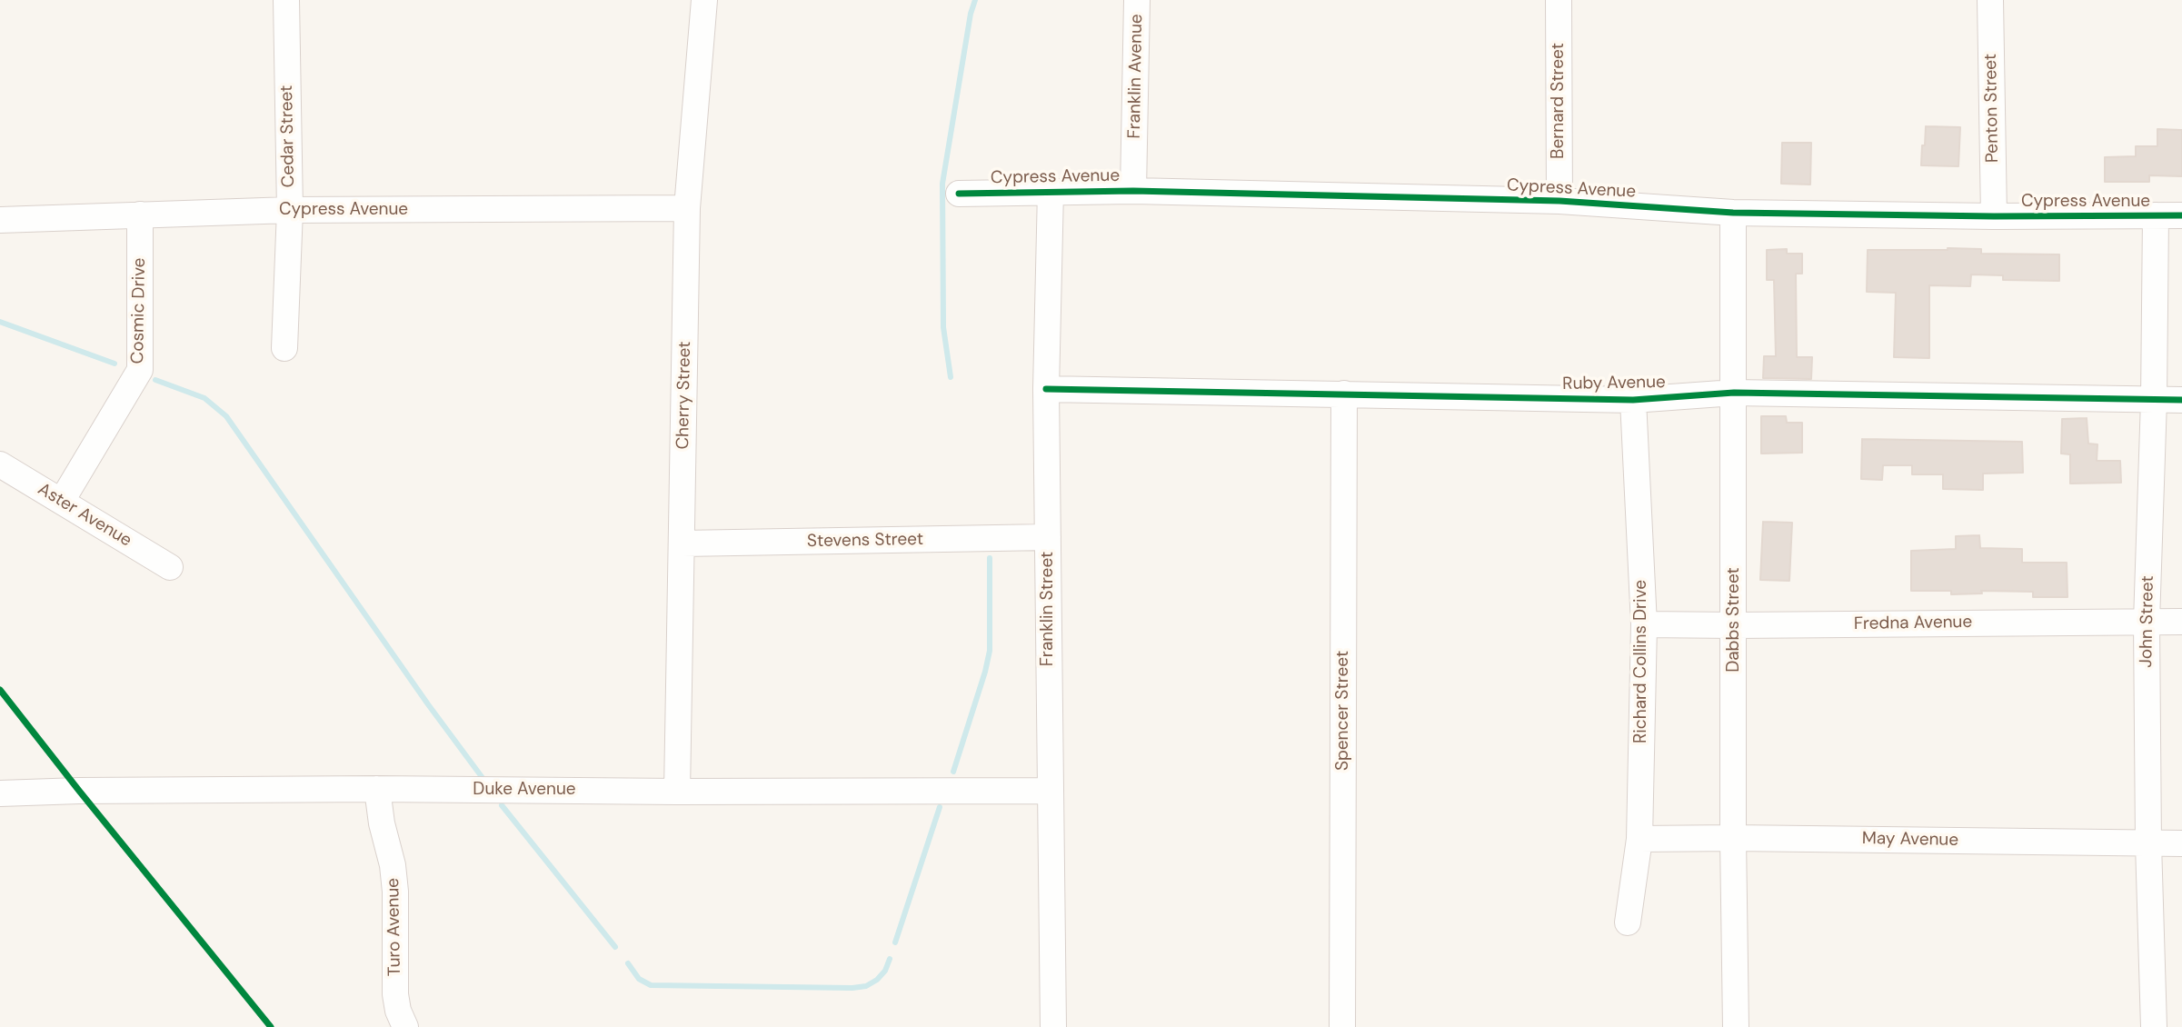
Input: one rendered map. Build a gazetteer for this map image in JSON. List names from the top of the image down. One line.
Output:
{"streets":{"street":["Franklin Avenue","Bernard Street","Penton Street","Cedar Street","Cypress Avenue","Cosmic Drive","Ruby Avenue","Cherry Street","Aster Avenue","Stevens Street","Franklin Street","Dabbs Street","John Street","Fredna Avenue","Richard Collins Drive","Spencer Street","Duke Avenue","May Avenue","Turo Avenue"]},"crossings":[["Franklin Avenue","Cypress Avenue"],["Bernard Street","Cypress Avenue"],["Penton Street","Cypress Avenue"],["Cedar Street","Cypress Avenue"],["Cypress Avenue","Cosmic Drive"],["Cypress Avenue","Cherry Street"],["Cypress Avenue","Franklin Street"],["Cypress Avenue","Dabbs Street"],["Cypress Avenue","John Street"],["Cosmic Drive","Aster Avenue"],["Ruby Avenue","Franklin Street"],["Ruby Avenue","Dabbs Street"],["Ruby Avenue","John Street"],["Ruby Avenue","Richard Collins Drive"],["Ruby Avenue","Spencer Street"],["Cherry Street","Stevens Street"],["Cherry Street","Duke Avenue"],["Stevens Street","Franklin Street"],["Franklin Street","Duke Avenue"],["Dabbs Street","Fredna Avenue"],["Dabbs Street","May Avenue"],["John Street","Fredna Avenue"],["John Street","May Avenue"],["Fredna Avenue","Richard Collins Drive"],["Richard Collins Drive","May Avenue"],["Duke Avenue","Turo Avenue"]]}
